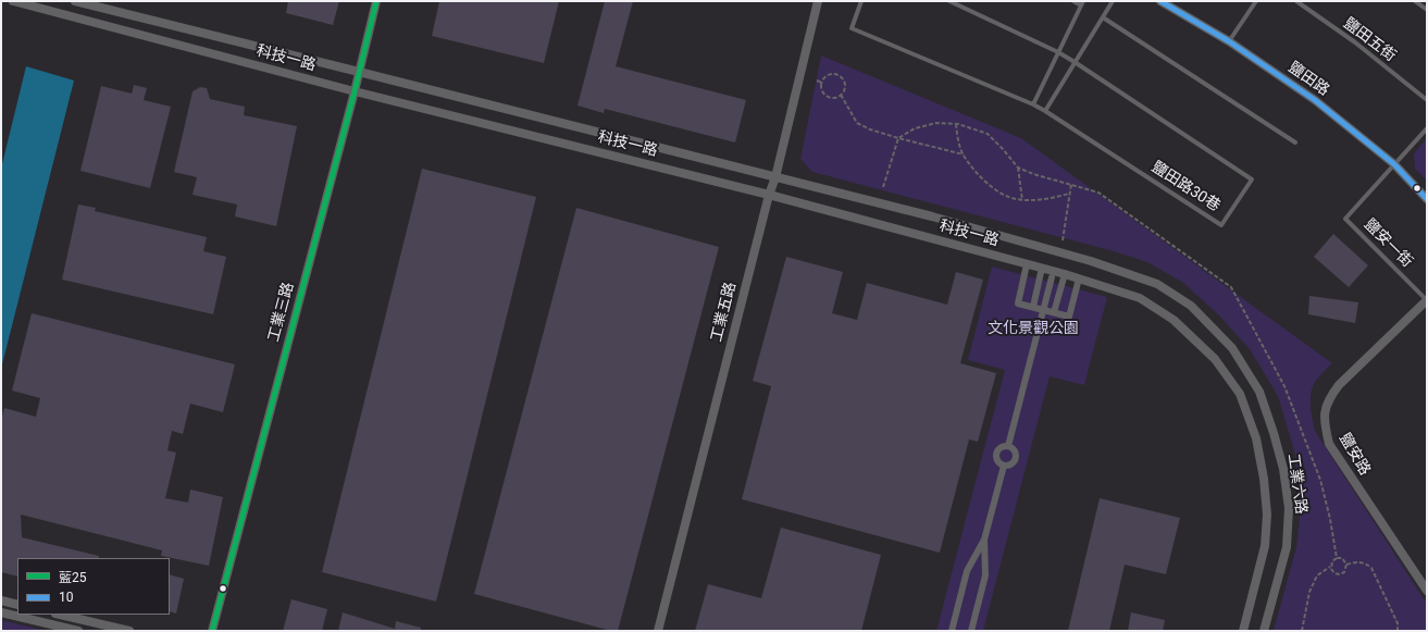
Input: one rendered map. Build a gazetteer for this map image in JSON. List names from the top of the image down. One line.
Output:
{"streets":{"street":["科技一路","鹽田路","工業三路","工業五路","鹽安路","工業六路"],"lane":["鹽田五街","鹽田路30巷","鹽安一街"]},"crossings":[["科技一路","工業三路"],["科技一路","工業五路"],["科技一路","工業六路"],["鹽田路","鹽安一街"],["鹽安一街","鹽安路"]],"parks":["文化景觀公園"],"lines":["transit line 藍25","transit line 10"],"legend":["藍25","10"]}
